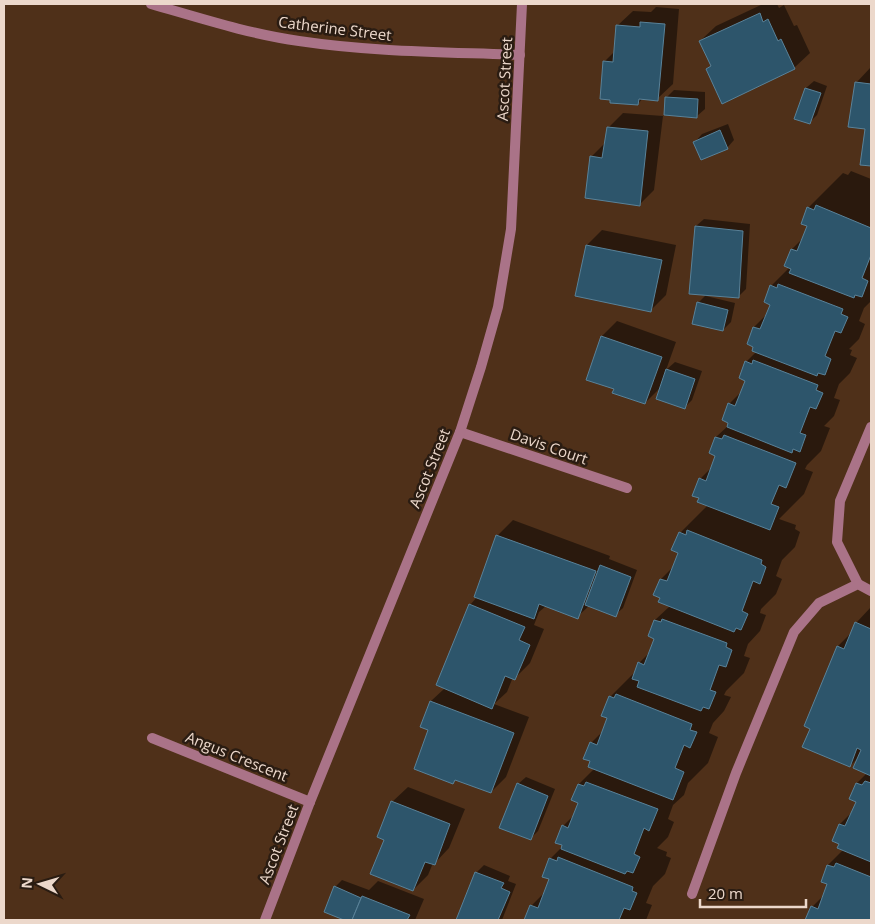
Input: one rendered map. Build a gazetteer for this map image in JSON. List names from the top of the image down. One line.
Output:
{"streets":{"street":["Catherine Street","Ascot Street","Davis Court","Angus Crescent"]},"crossings":[["Catherine Street","Ascot Street"],["Ascot Street","Davis Court"],["Ascot Street","Angus Crescent"]],"scale_bar":"20 m","north":"left"}
